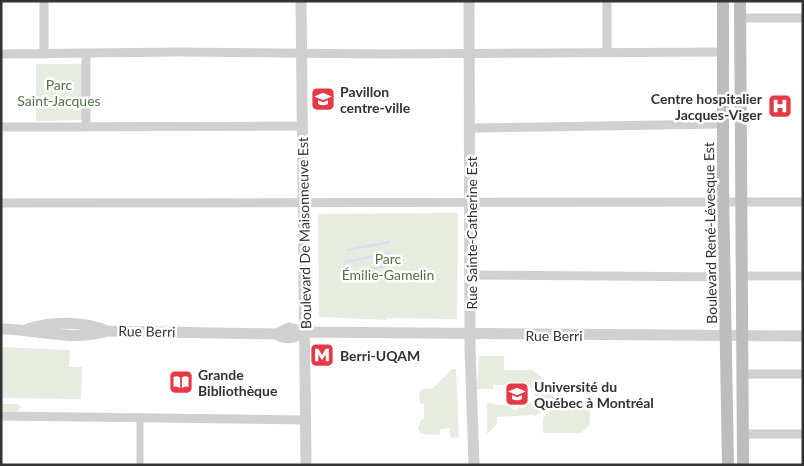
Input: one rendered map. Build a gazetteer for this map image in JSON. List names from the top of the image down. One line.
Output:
{"streets":{"main road":["Boulevard René-Lévesque Est"],"street":["Boulevard De Maisonneuve Est","Rue Sainte-Catherine Est","Rue Berri"]},"crossings":[["Boulevard De Maisonneuve Est","Rue Berri"],["Rue Sainte-Catherine Est","Rue Berri"],["Boulevard René-Lévesque Est","Rue Berri"]],"parks":["Parc Saint-Jacques","Parc Émilie-Gamelin"],"places":{"school or university":["Pavillon centre-ville","Université du Québec à Montréal"],"hospital":["Centre hospitalier Jacques-Viger"],"metro station":["Berri-UQAM"],"library":["Grande Bibliothèque"]}}
